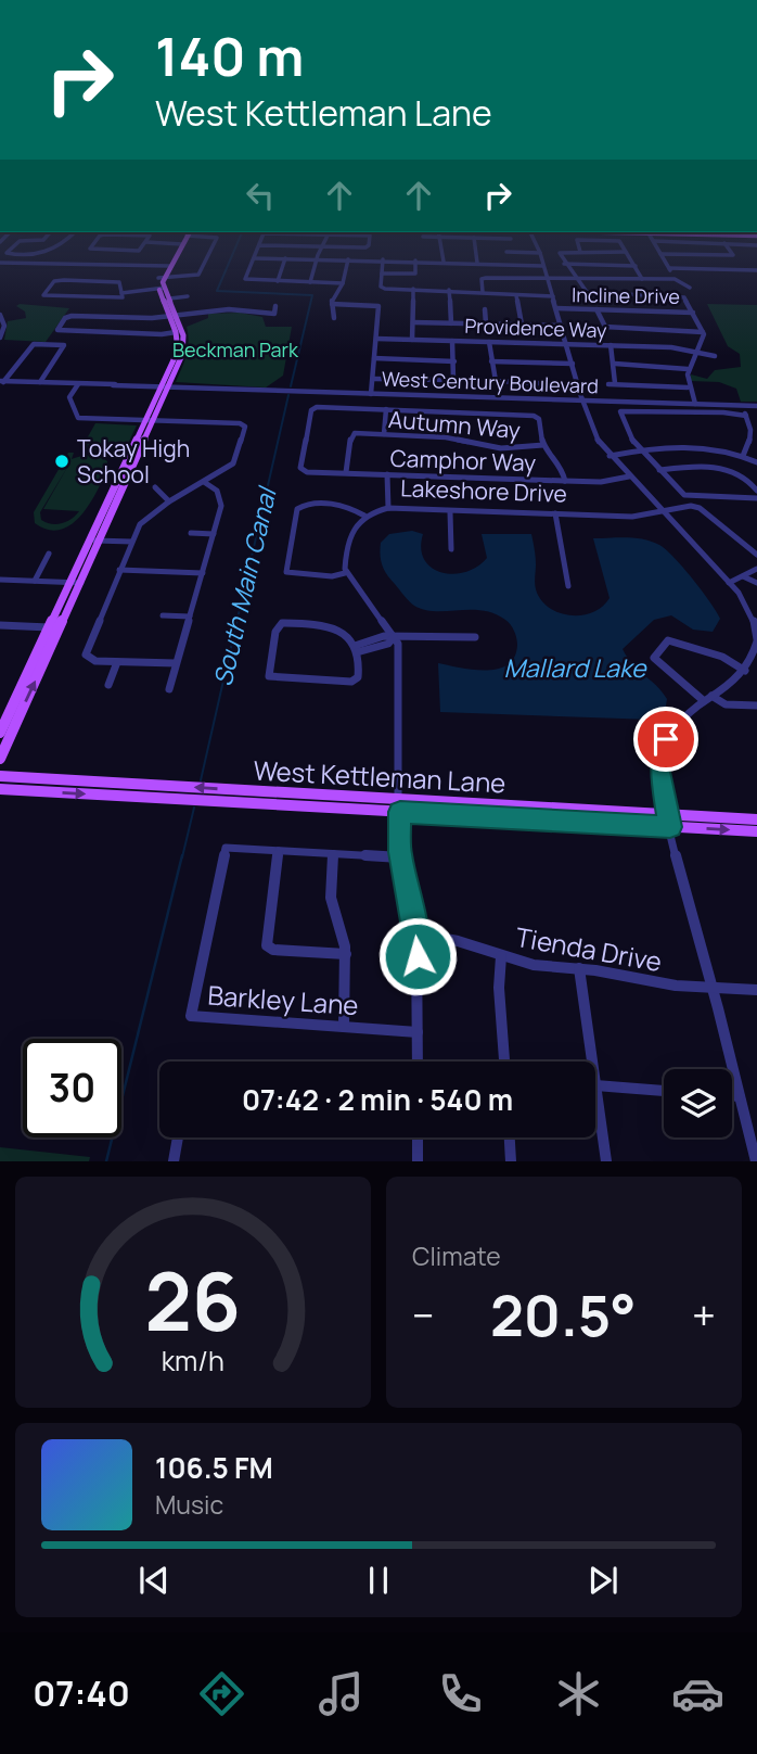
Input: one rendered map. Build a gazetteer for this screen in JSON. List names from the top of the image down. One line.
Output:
{"streets":{"main road":["West Kettleman Lane"],"street":["Incline Drive","Providence Way","West Century Boulevard","Autumn Way","Camphor Way","Lakeshore Drive","Tienda Drive","Barkley Lane"]},"crossings":[["Autumn Way","Camphor Way"]],"water":["South Main Canal","Mallard Lake"],"parks":["Beckman Park"],"places":["Tokay High School"],"page":{"turn":["140 m","West Kettleman Lane"],"limit":"30","trip":"07:42 · 2 min · 540 m","tile":"Climate","heat":["−","20.5°","+"],"song":["106.5 FM","Music"],"tabs":"07:40","gauge":["26","km/h"]}}
